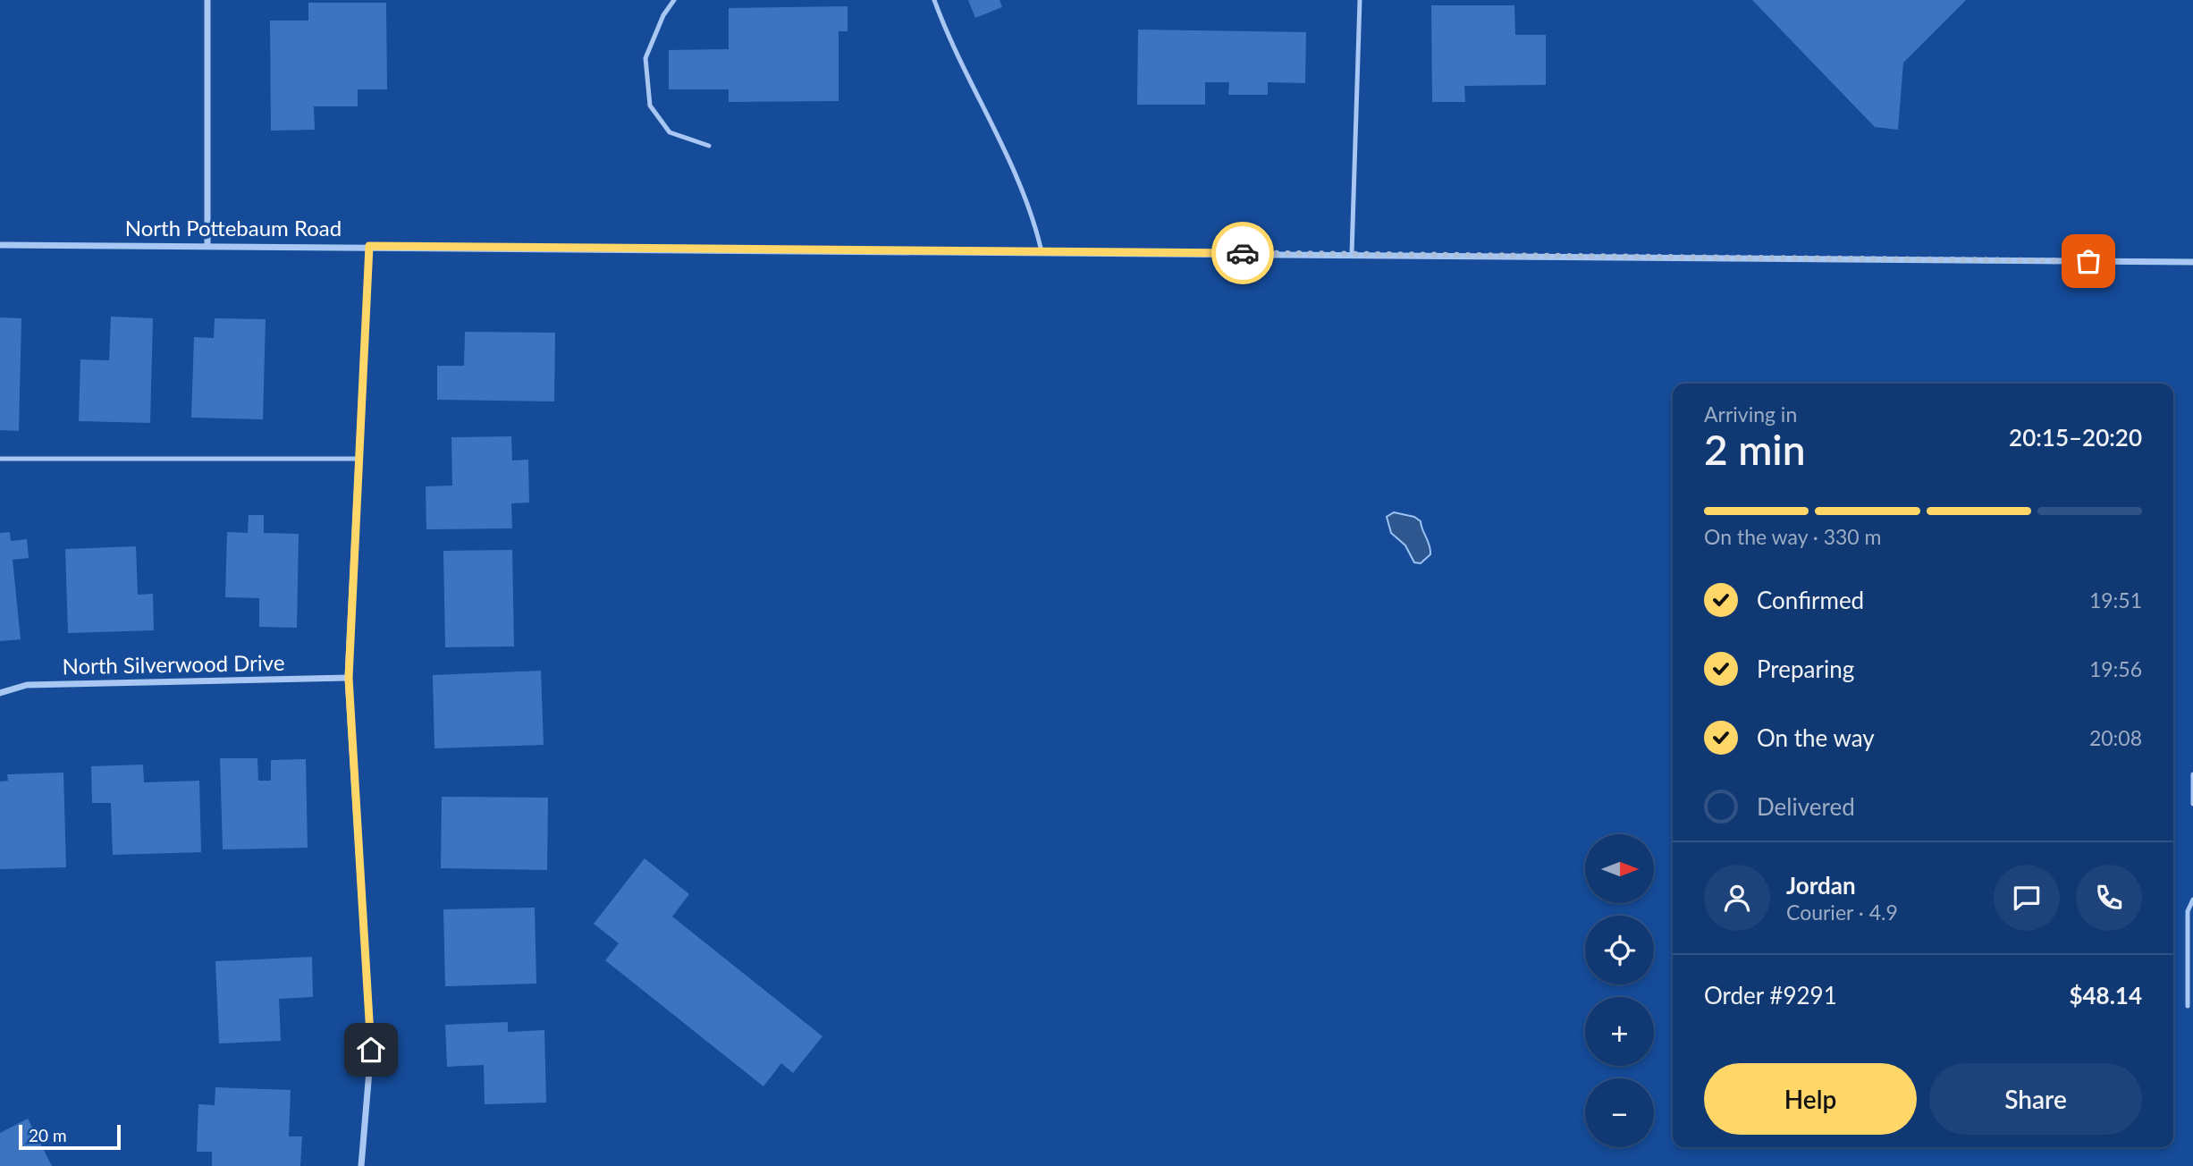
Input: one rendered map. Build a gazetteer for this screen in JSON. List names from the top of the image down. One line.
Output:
{"streets":{"street":["North Pottebaum Road","North Silverwood Drive"]},"scale_bar":"20 m","north":"right","page":{"heading":["2 min","Arriving in","20:15–20:20"],"panel":["Jordan","Courier · 4.9","Order #9291","$48.14"],"bar":"On the way · 330 m","list":[["Confirmed","19:51"],["Preparing","19:56"],["On the way","20:08"],"Delivered"],"map_buttons":["+","−"],"buttons":["Help","Share"],"scale":"20 m"}}
